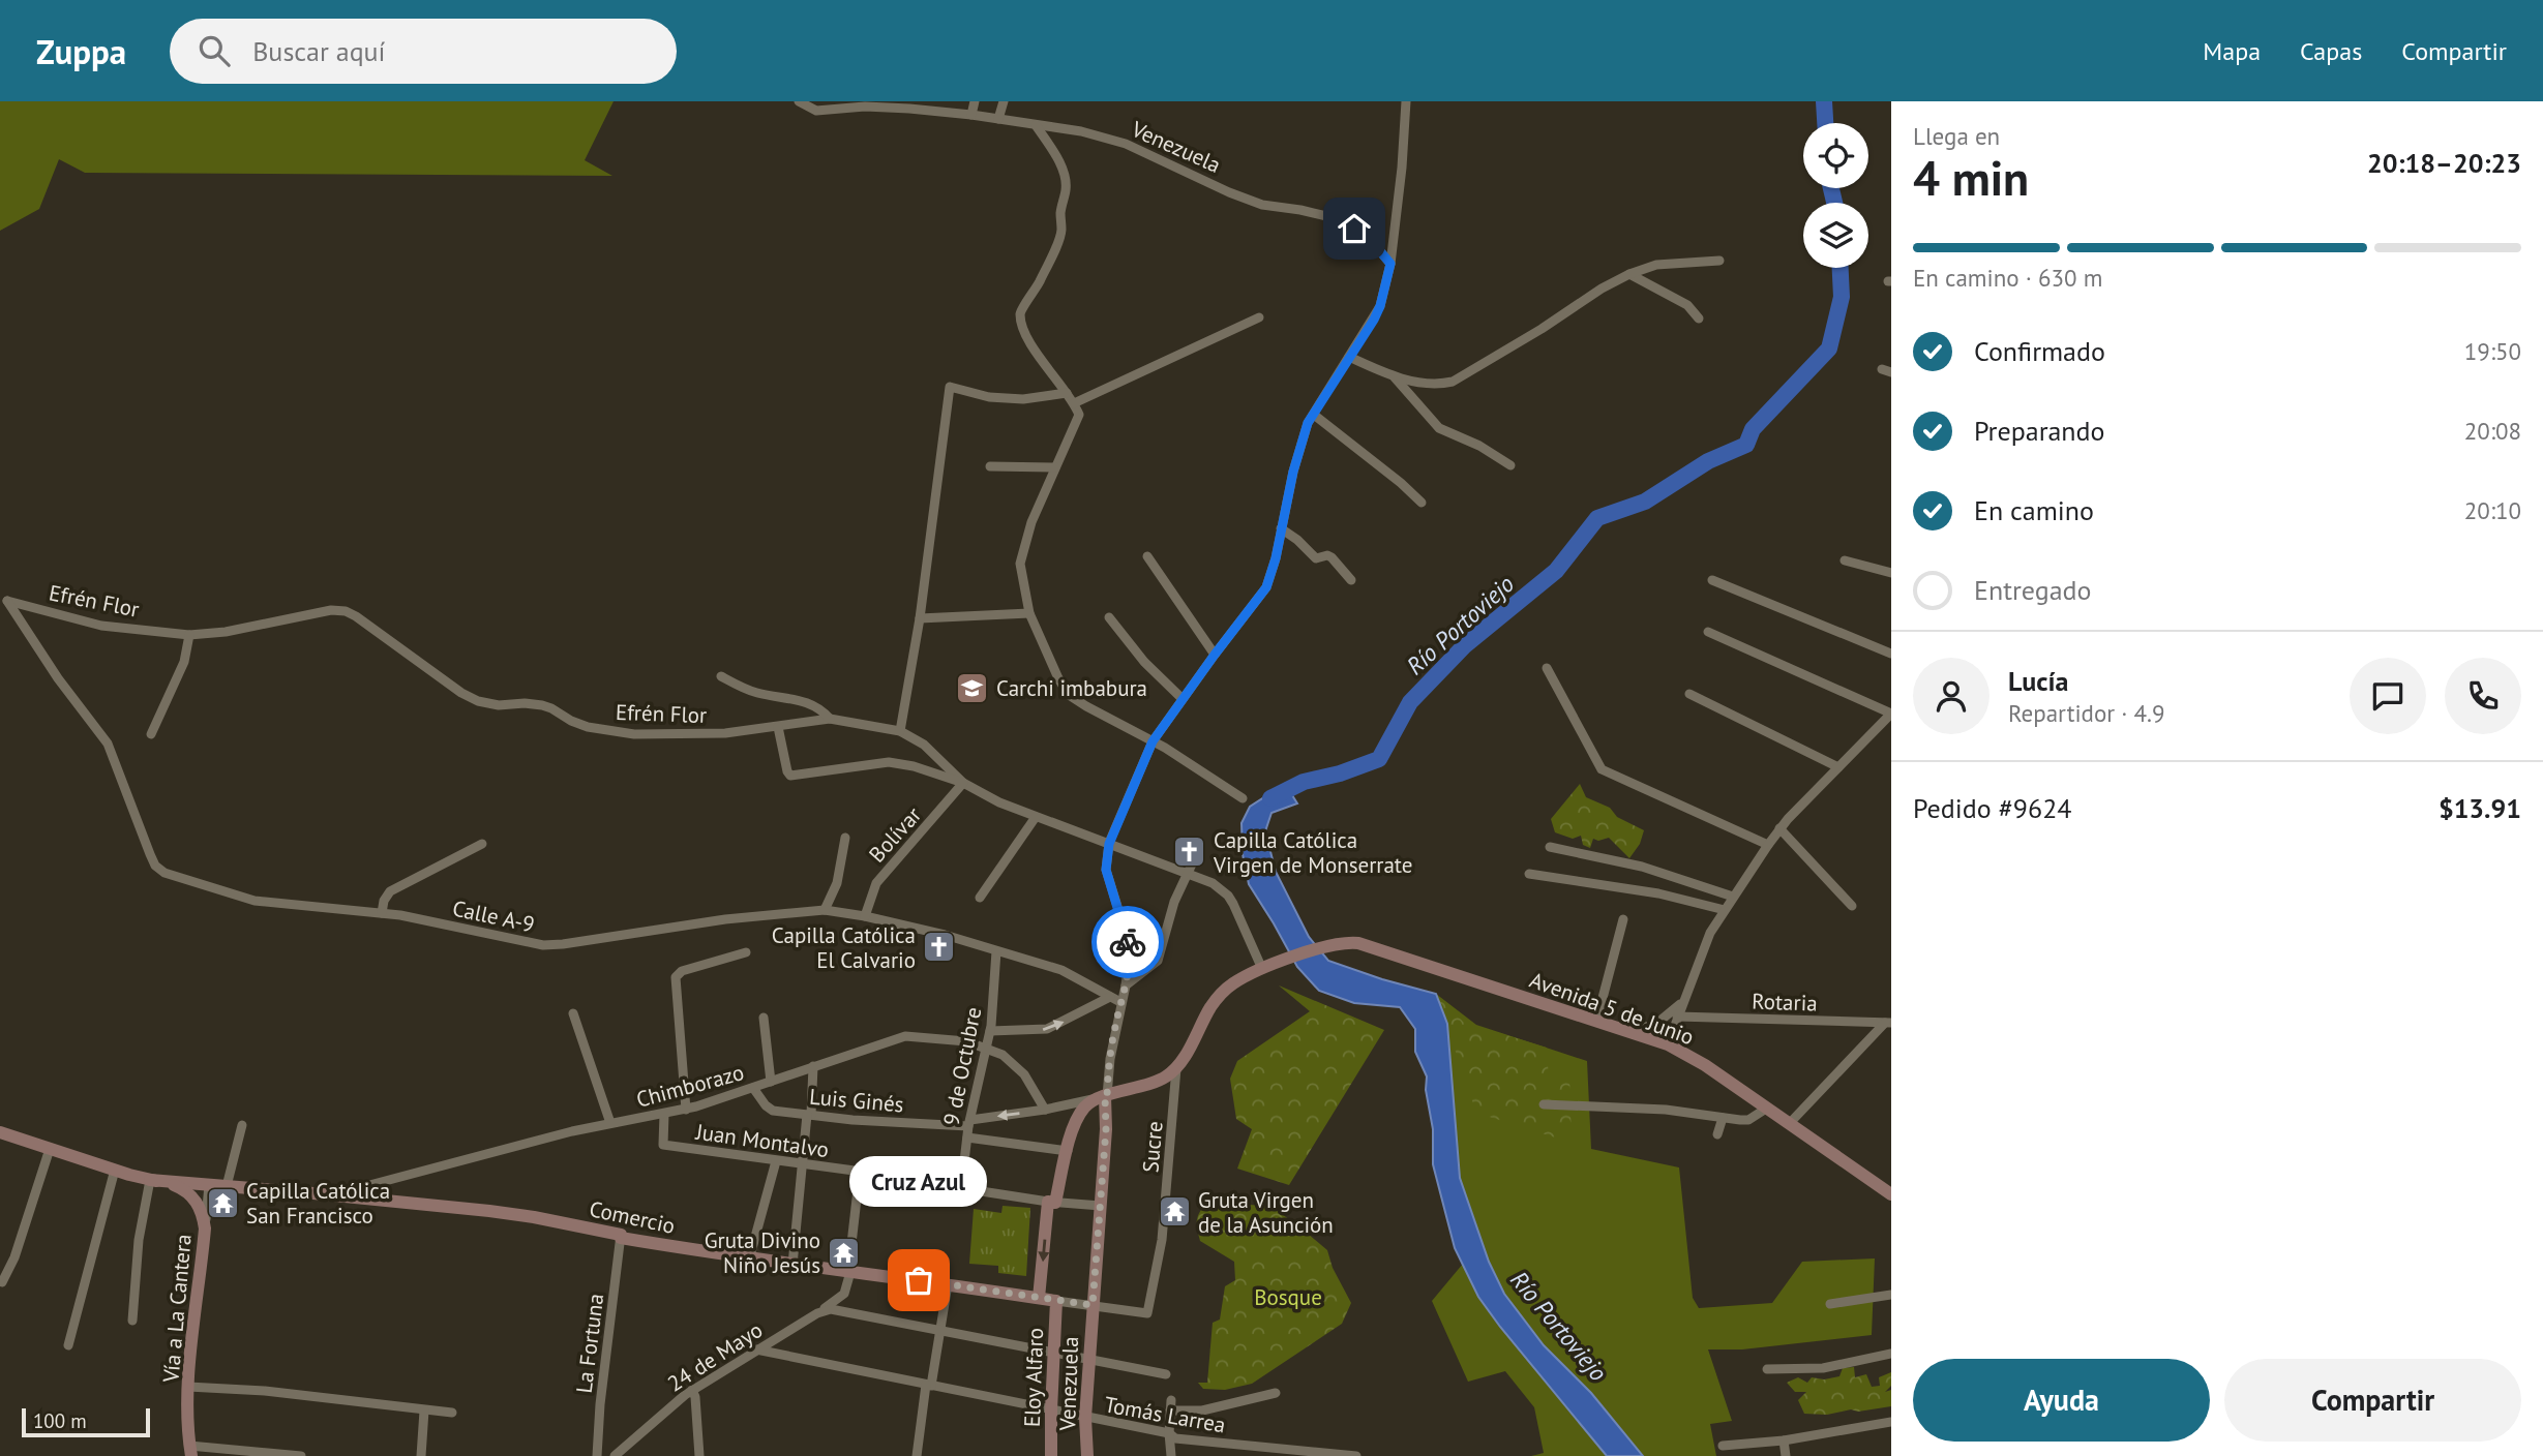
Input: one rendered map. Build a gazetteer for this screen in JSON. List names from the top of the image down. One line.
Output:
{"streets":{"street":["Venezuela","Efrén Flor","Bolívar","Calle A-9","Rotaria","Avenida 5 de Junio","9 de Octubre","Chimborazo","Luis Ginés","Juan Montalvo","Sucre","Comercio","Vía a La Cantera","La Fortuna","24 de Mayo","Eloy Alfaro","Tomás Larrea"]},"crossings":[["Venezuela","Efrén Flor"],["Venezuela","Calle A-9"],["Venezuela","Luis Ginés"],["Venezuela","Juan Montalvo"],["Venezuela","Comercio"],["Venezuela","24 de Mayo"],["Venezuela","Eloy Alfaro"],["Venezuela","Tomás Larrea"],["Efrén Flor","Bolívar"],["Efrén Flor","Calle A-9"],["Efrén Flor","Avenida 5 de Junio"],["Bolívar","Calle A-9"],["Calle A-9","9 de Octubre"],["Avenida 5 de Junio","Sucre"],["9 de Octubre","Chimborazo"],["9 de Octubre","Luis Ginés"],["9 de Octubre","Juan Montalvo"],["Chimborazo","Luis Ginés"],["Chimborazo","Juan Montalvo"],["Chimborazo","Comercio"],["Luis Ginés","Eloy Alfaro"],["Juan Montalvo","Eloy Alfaro"],["Sucre","Comercio"],["Comercio","Vía a La Cantera"],["Comercio","La Fortuna"],["Comercio","Eloy Alfaro"],["24 de Mayo","Eloy Alfaro"],["24 de Mayo","Tomás Larrea"],["Eloy Alfaro","Tomás Larrea"]],"water":["Río Portoviejo"],"parks":["Bosque"],"places":{"school or university":["Carchi imbabura"],"church":["Capilla Católica Virgen de Monserrate","Capilla Católica El Calvario"],"temple":["Capilla Católica San Francisco","Gruta Virgen de la Asunción","Gruta Divino Niño Jesús"],"other":["Cruz Azul"]},"scale_bar":"100 m","page":{"header":"Zuppa","search":"Buscar aquí","nav":["Mapa","Capas","Compartir"],"heading":["4 min","Llega en","20:18–20:23"],"panel":["Lucía","Repartidor · 4.9","Pedido #9624","$13.91"],"bar":"En camino · 630 m","list":[["Confirmado","19:50"],["Preparando","20:08"],["En camino","20:10"],"Entregado"],"bubble":"Cruz Azul","buttons":["Ayuda","Compartir"],"scale":"100 m"}}
